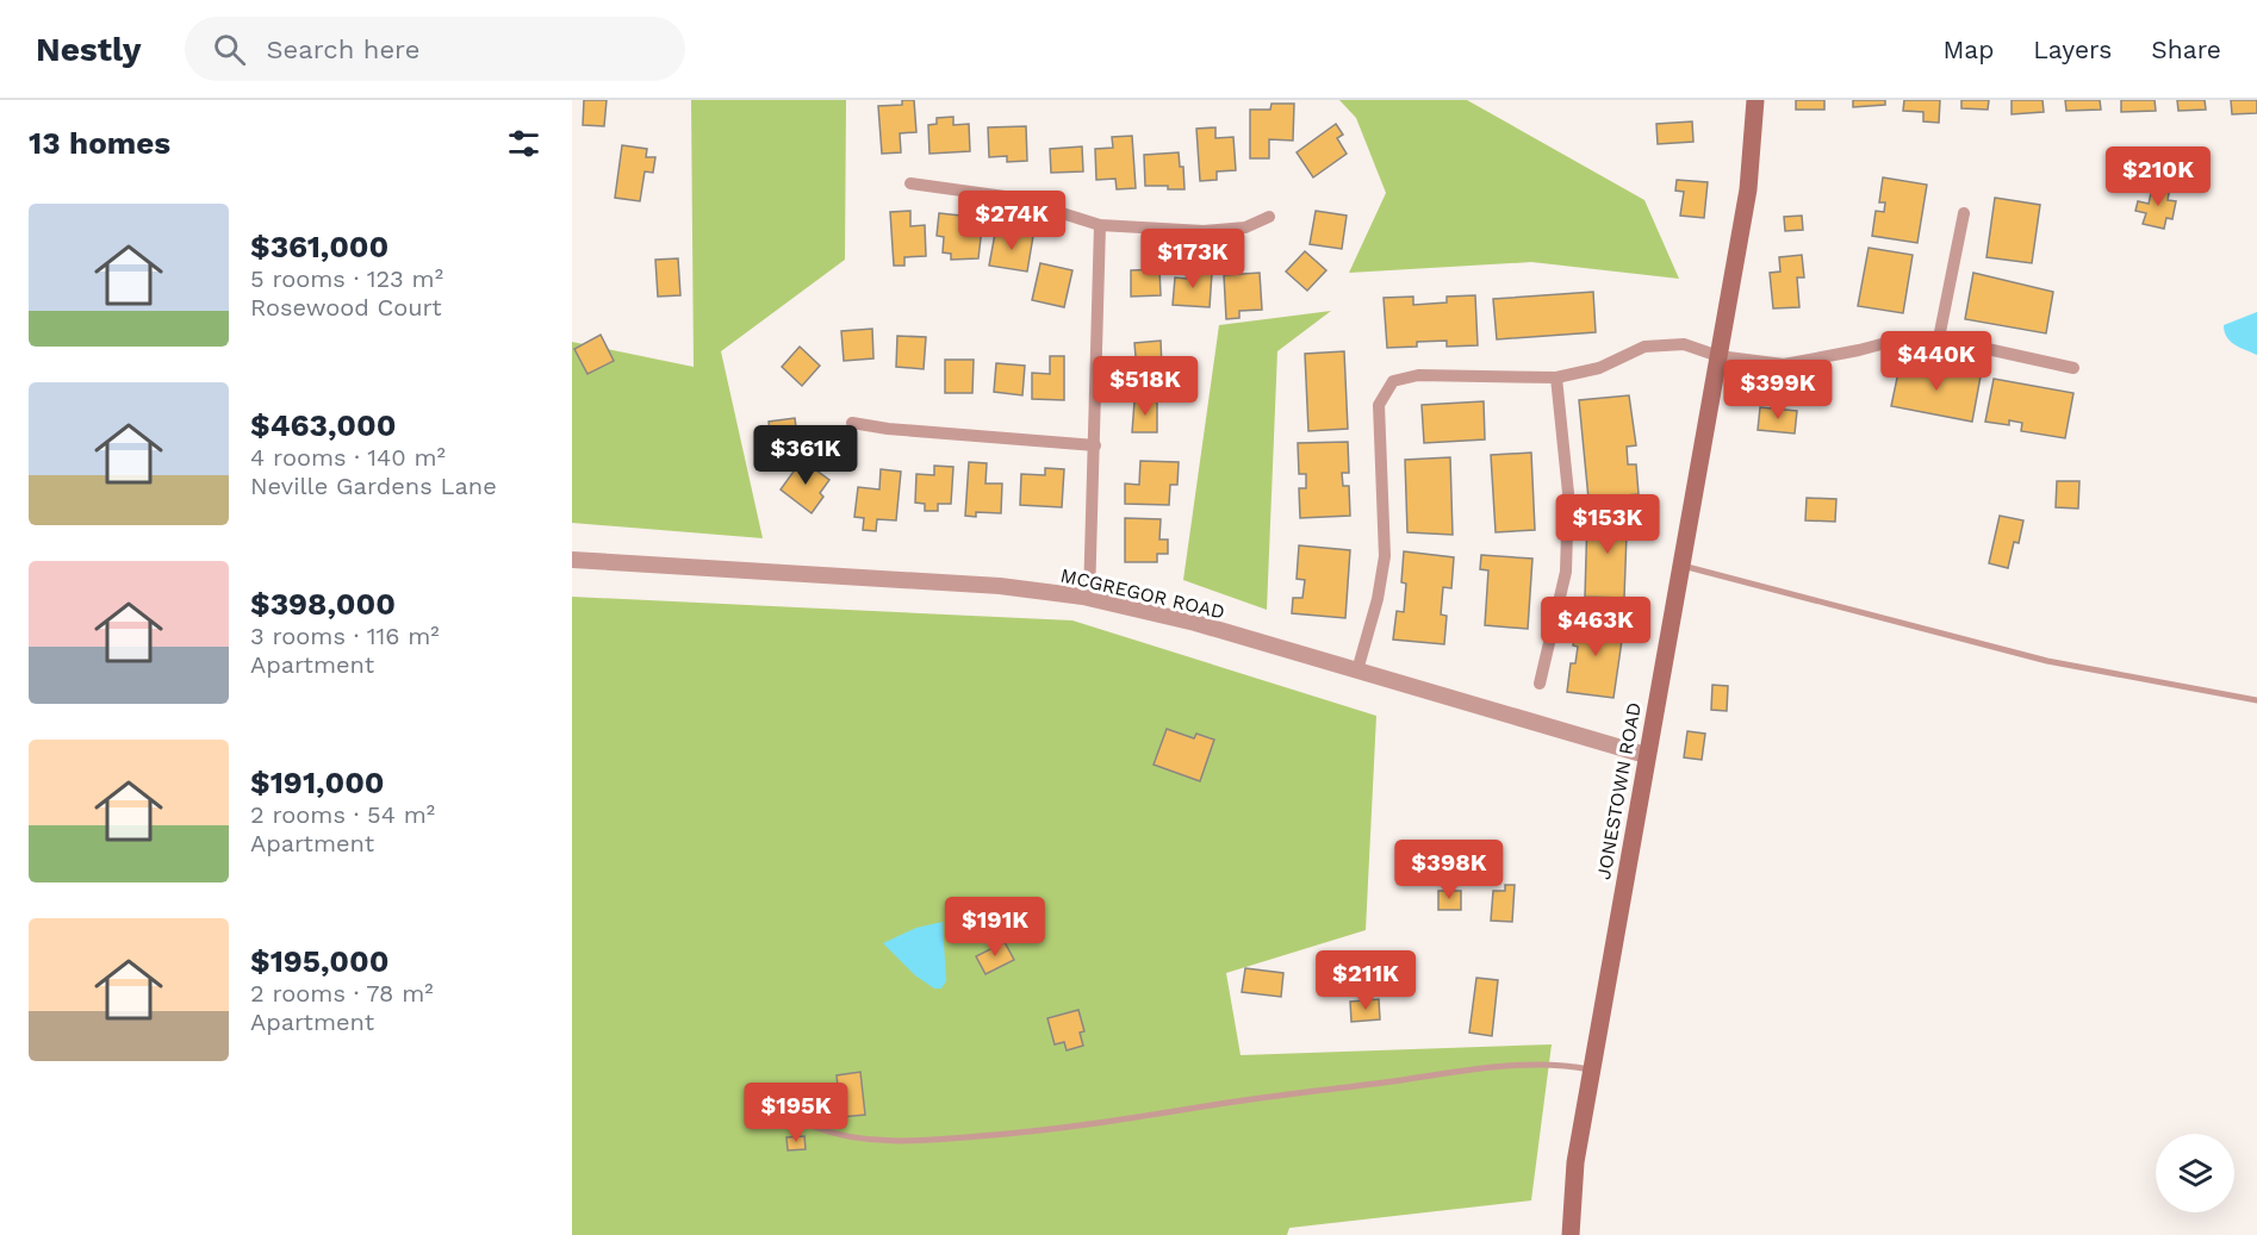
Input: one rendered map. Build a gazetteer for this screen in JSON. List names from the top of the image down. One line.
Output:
{"streets":{"main road":["JONESTOWN ROAD"],"street":["MCGREGOR ROAD"]},"crossings":[["MCGREGOR ROAD","JONESTOWN ROAD"]],"page":{"header":"Nestly","search":"Search here","nav":["Map","Layers","Share"],"heading":"13 homes","price":["$210K","$274K","$173K","$440K","$518K","$399K","$361K","$153K","$463K","$398K","$191K","$211K","$195K"],"list":[{"name":"$361,000","note":"5 rooms · 123 m² · Rosewood Court"},{"name":"$463,000","note":"4 rooms · 140 m² · Neville Gardens Lane"},{"name":"$398,000","note":"3 rooms · 116 m² · Apartment"},{"name":"$191,000","note":"2 rooms · 54 m² · Apartment"},{"name":"$195,000","note":"2 rooms · 78 m² · Apartment"}]}}
